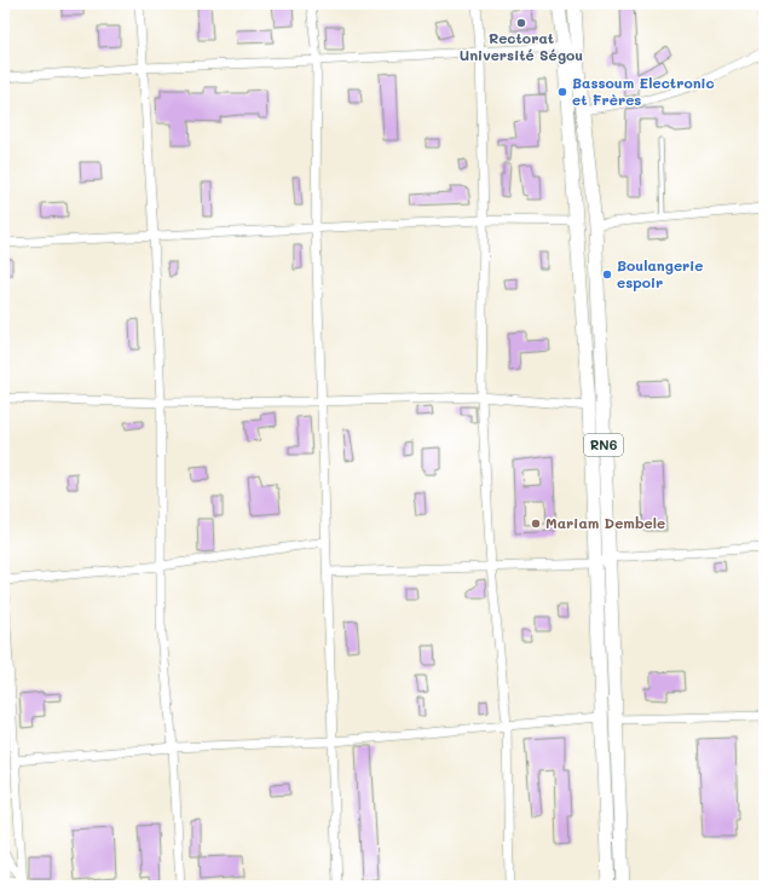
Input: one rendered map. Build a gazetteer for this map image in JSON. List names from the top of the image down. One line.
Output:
{"streets":{"highway":["RN6"]},"places":["Rectorat Université Ségou","Bassoum Electronic et Frères","Boulangerie espoir","Mariam Dembele"]}
